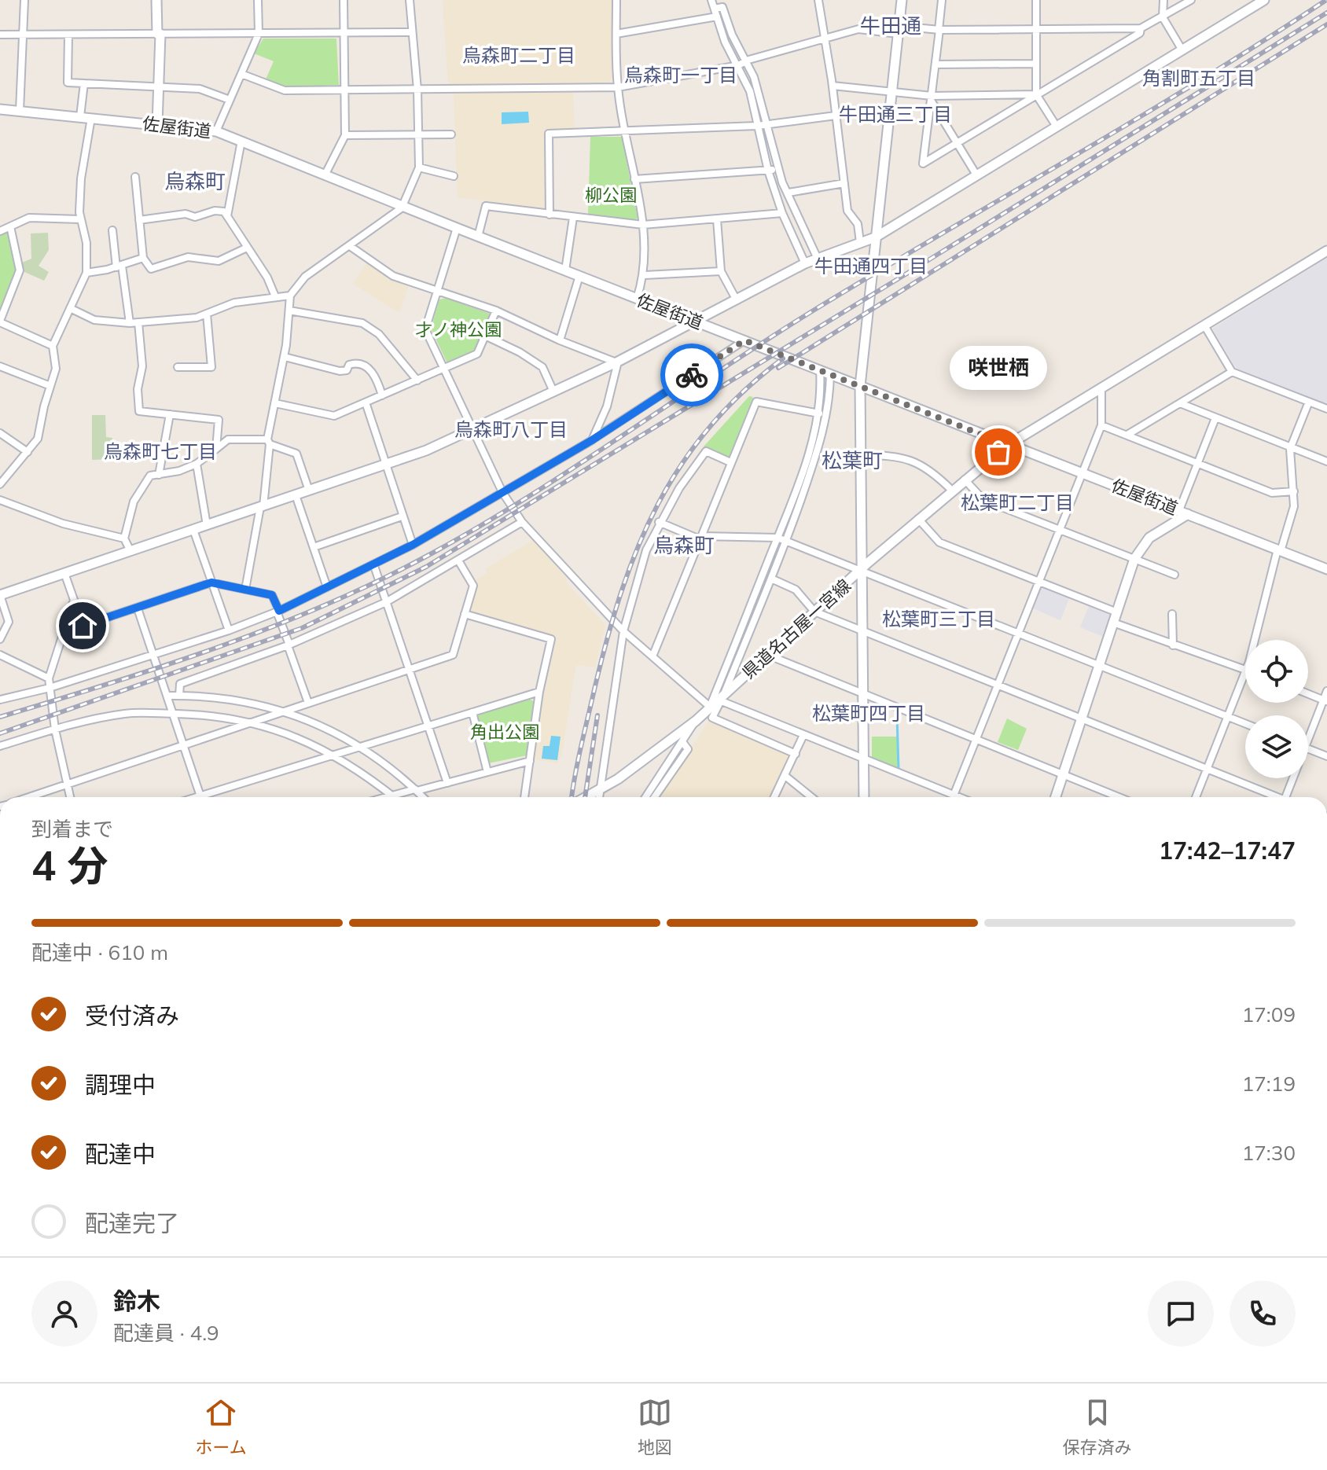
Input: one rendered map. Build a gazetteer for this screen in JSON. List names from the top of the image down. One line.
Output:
{"streets":{"street":["佐屋街道","県道名古屋一宮線"]},"crossings":[["佐屋街道","県道名古屋一宮線"]],"districts":["牛田通","烏森町二丁目","烏森町一丁目","角割町五丁目","牛田通三丁目","烏森町","牛田通四丁目","烏森町八丁目","烏森町七丁目","松葉町","松葉町二丁目","烏森町","松葉町三丁目","松葉町四丁目"],"parks":["柳公園","才ノ神公園","角出公園"],"places":["咲世栖"],"page":{"bubble":"咲世栖","heading":["4 分","到着まで","17:42–17:47"],"panel":["鈴木","配達員 · 4.9"],"bar":"配達中 · 610 m","list":[["受付済み","17:09"],["調理中","17:19"],["配達中","17:30"],"配達完了"],"tabs":["ホーム","地図","保存済み"]}}
